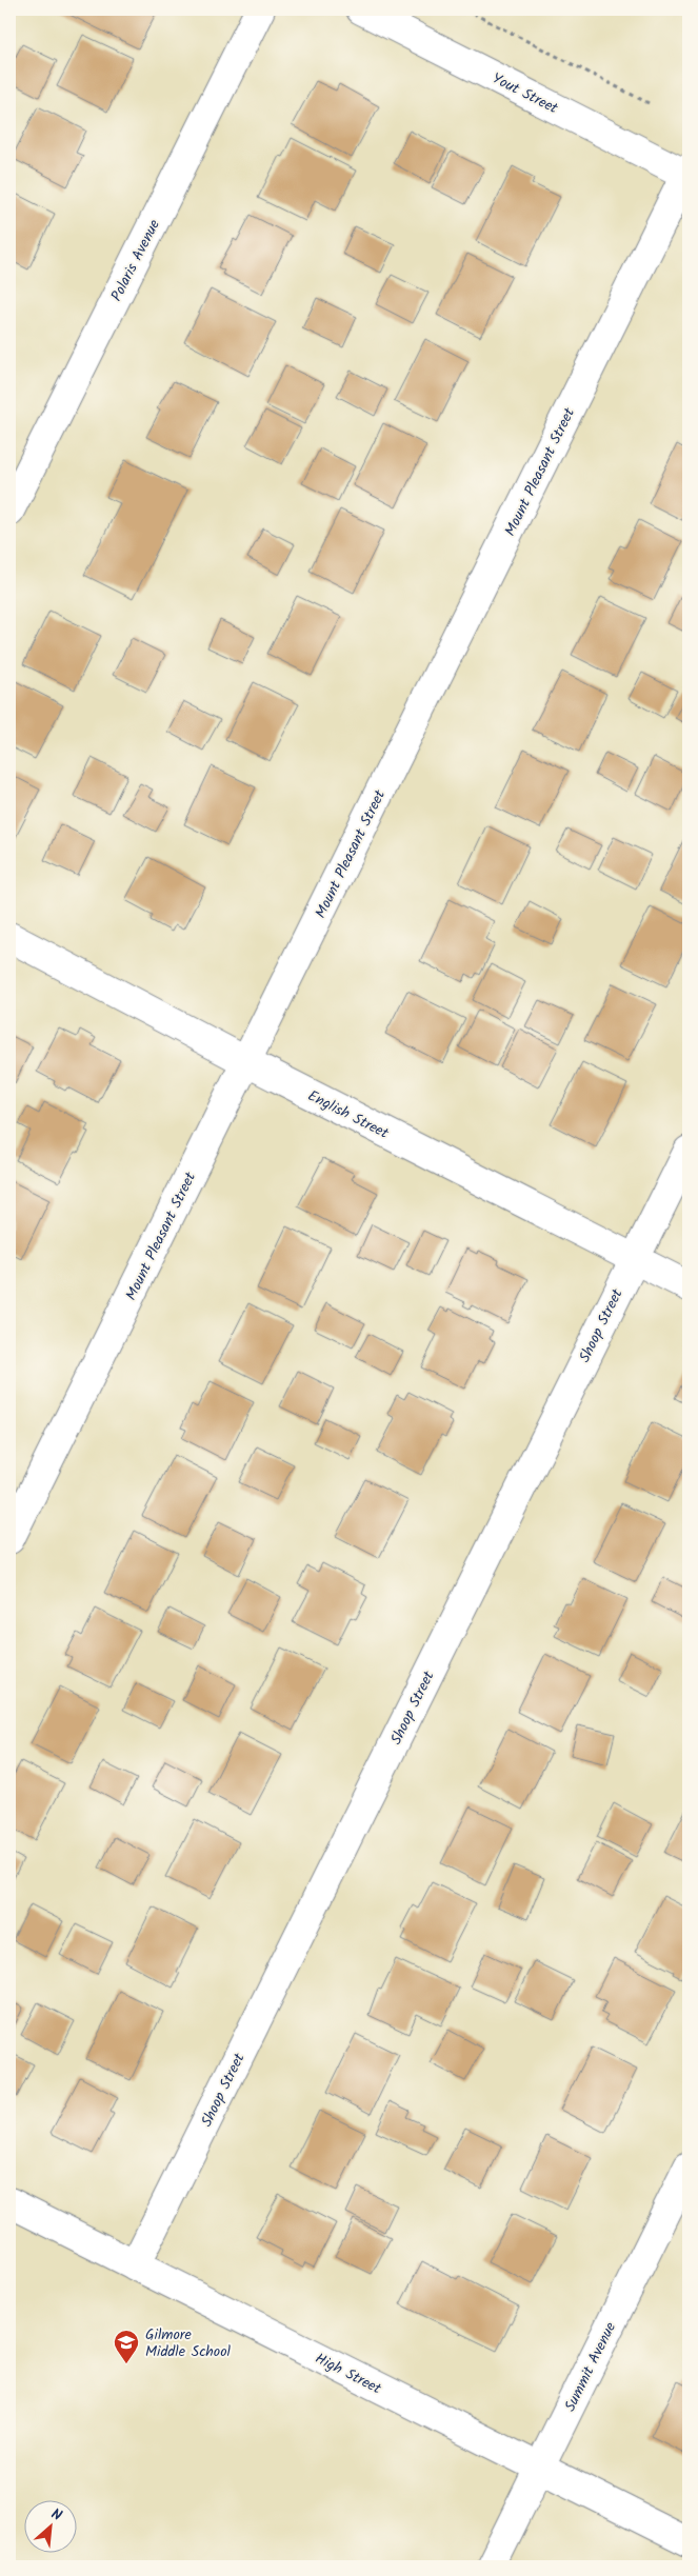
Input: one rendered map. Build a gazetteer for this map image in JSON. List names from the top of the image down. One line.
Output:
{"streets":{"street":["Yout Street","Polaris Avenue","Mount Pleasant Street","English Street","Shoop Street","Summit Avenue","High Street"]},"crossings":[["Yout Street","Mount Pleasant Street"],["Mount Pleasant Street","English Street"],["English Street","Shoop Street"],["Shoop Street","High Street"],["Summit Avenue","High Street"]],"places":{"school or university":["Gilmore Middle School"]},"north":"top right"}
